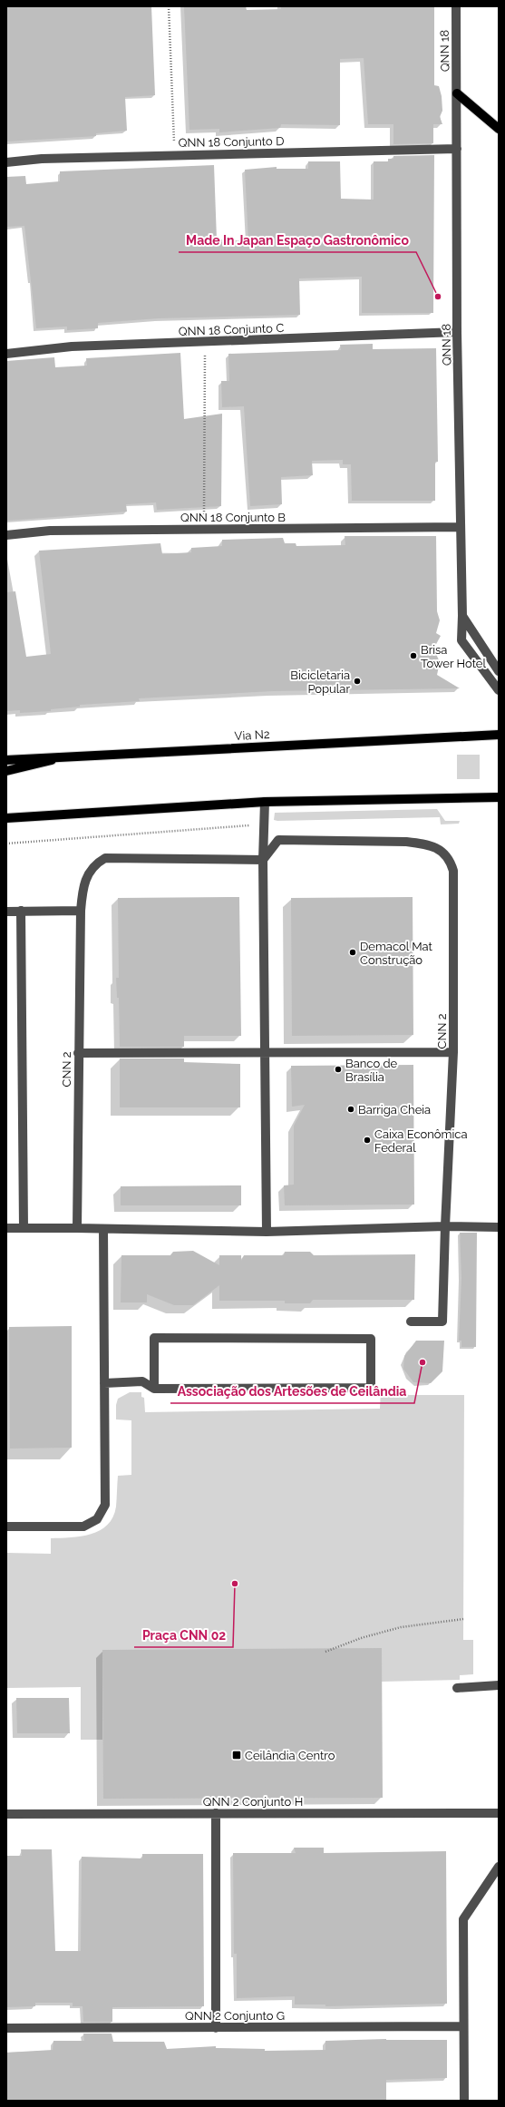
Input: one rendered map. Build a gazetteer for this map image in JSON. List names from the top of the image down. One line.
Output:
{"streets":{"main road":["Via N2"],"street":["QNN 18","QNN 18 Conjunto D","QNN 18 Conjunto C","QNN 18 Conjunto B","CNN 2","QNN 2 Conjunto H","QNN 2 Conjunto G"]},"crossings":[["QNN 18","QNN 18 Conjunto D"],["QNN 18","QNN 18 Conjunto C"],["QNN 18","QNN 18 Conjunto B"]],"places":{"other":["Made In Japan Espaço Gastronômico","Brisa Tower Hotel","Bicicletaria Popular","Demacol Mat Construção","Banco de Brasília","Barriga Cheia","Caixa Econômica Federal","Associação dos Artesões de Ceilândia","Praça CNN 02"],"transit":["Ceilândia Centro"]}}
